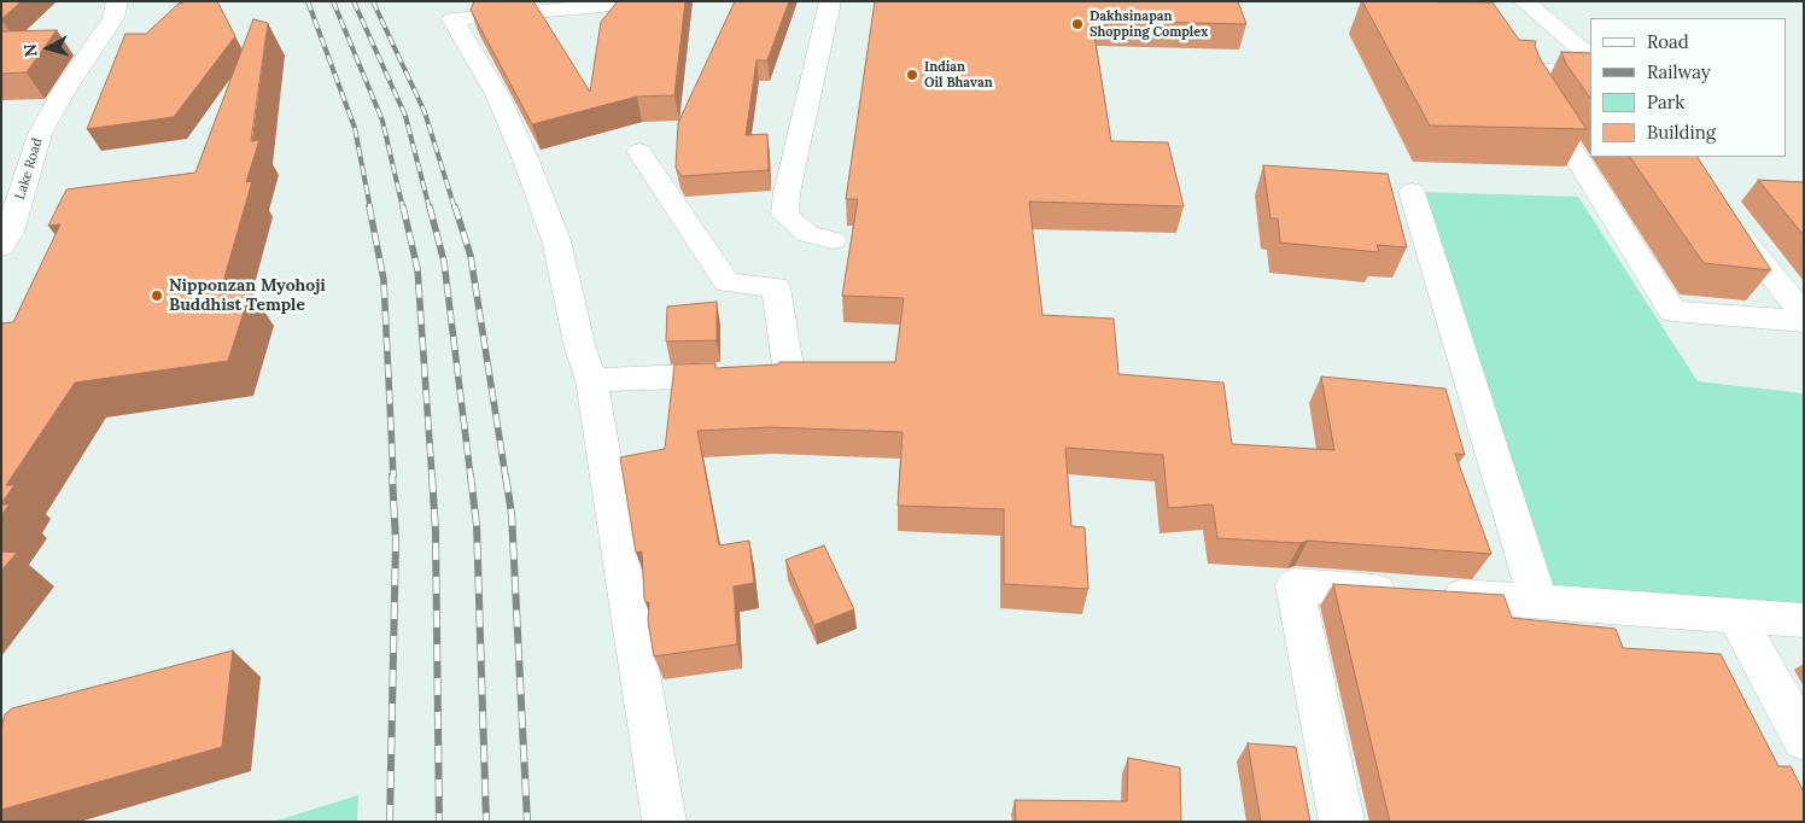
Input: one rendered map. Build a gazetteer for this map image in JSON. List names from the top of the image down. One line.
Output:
{"streets":{"street":["Lake Road"]},"places":["Dakhsinapan Shopping Complex","Indian Oil Bhavan","Nipponzan Myohoji Buddhist Temple"],"legend":["Road","Railway","Park","Building"],"north":"left"}
